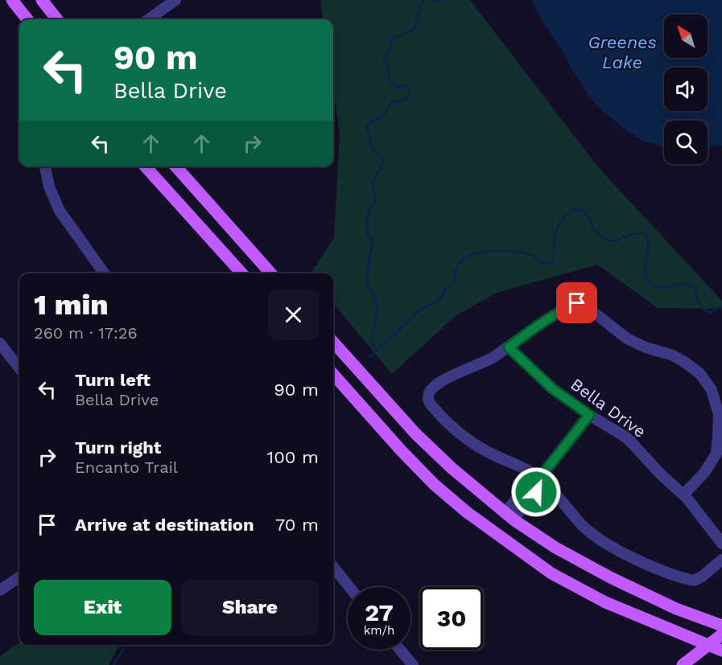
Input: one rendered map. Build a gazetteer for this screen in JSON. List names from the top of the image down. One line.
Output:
{"streets":{"street":["Bella Drive"]},"water":["Greenes Lake"],"north":"top left","page":{"turn":["90 m","Bella Drive"],"heading":["1 min","260 m · 17:26"],"list":[{"name":"Turn left","note":"Bella Drive","value":"90 m"},{"name":"Turn right","note":"Encanto Trail","value":"100 m"},{"name":"Arrive at destination","value":"70 m"}],"buttons":["Exit","Share"],"speed":"27 km/h","limit":"30"}}
